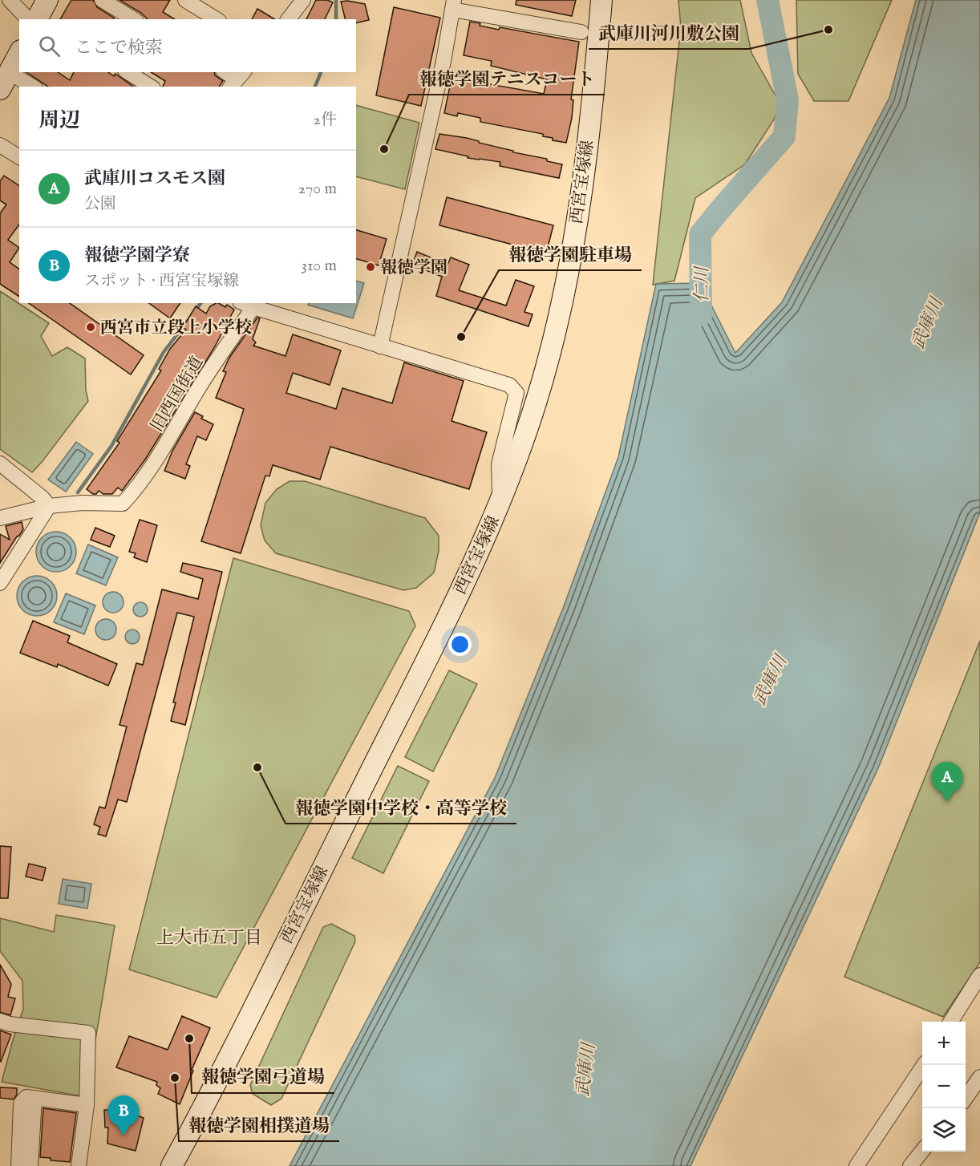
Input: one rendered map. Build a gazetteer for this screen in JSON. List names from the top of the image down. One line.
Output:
{"streets":{"main road":["西宮宝塚線"],"street":["旧西国街道"]},"crossings":[["西宮宝塚線","旧西国街道"]],"districts":["上大市五丁目"],"water":["仁川","武庫川"],"places":["武庫川河川敷公園","報徳学園テニスコート","報徳学園","西宮市立段上小学校","報徳学園駐車場","報徳学園中学校・高等学校","報徳学園弓道場","報徳学園相撲道場"],"page":{"search":"ここで検索","heading":["周辺","2件"],"list":[{"mark":"A","name":"武庫川コスモス園","note":"公園","value":"270 m"},{"mark":"B","name":"報徳学園学寮","note":"スポット · 西宮宝塚線","value":"310 m"}],"pins":["A","B"],"map_buttons":["+","−"]}}
